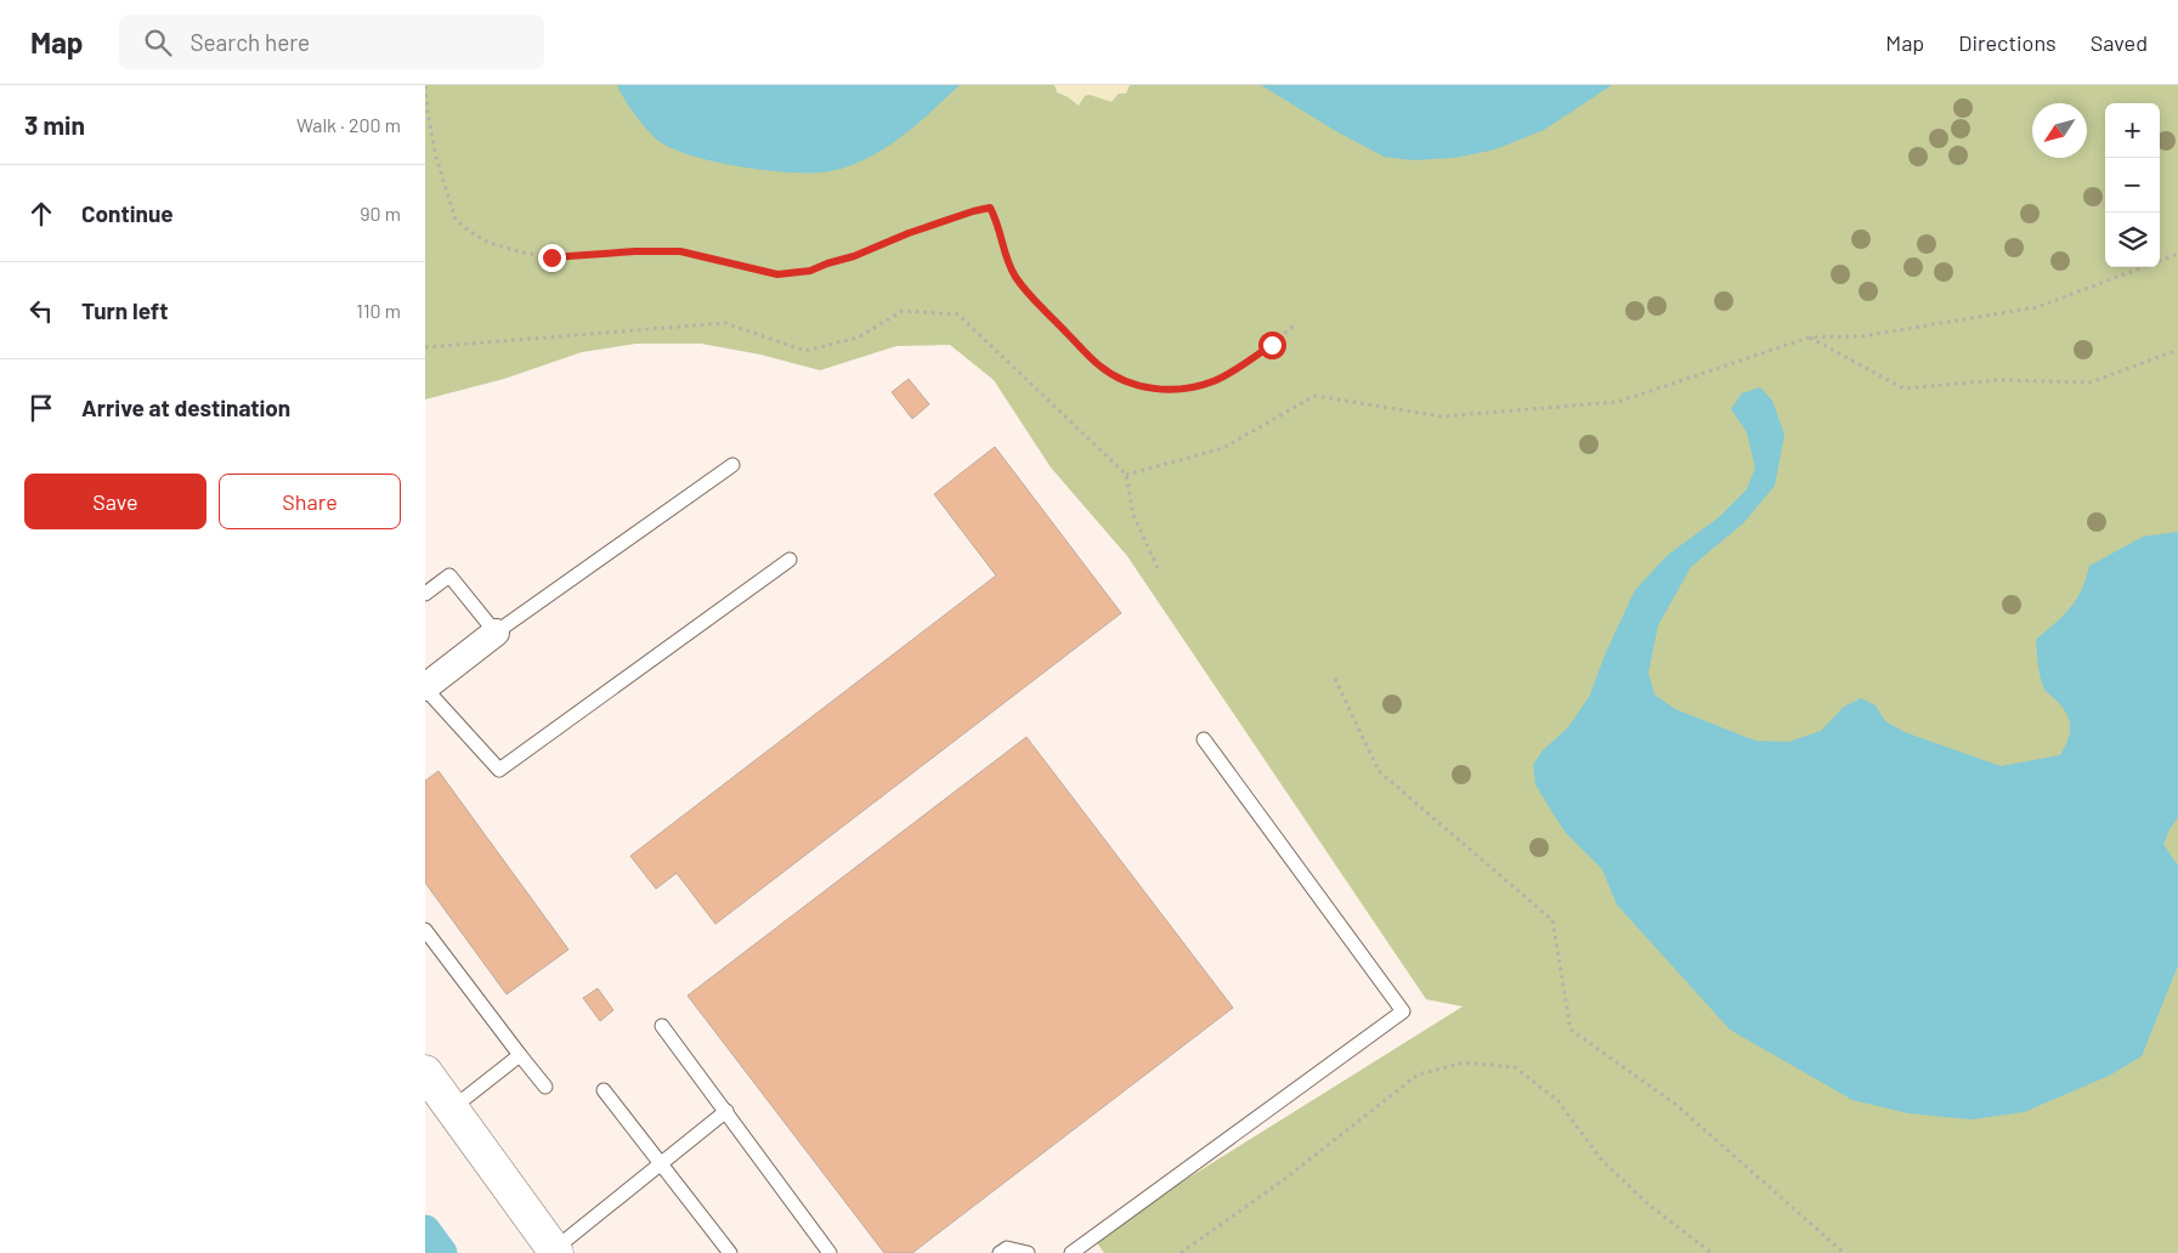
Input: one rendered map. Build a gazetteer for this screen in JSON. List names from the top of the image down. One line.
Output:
{"north":"bottom left","page":{"header":"Map","search":"Search here","nav":["Map","Directions","Saved"],"heading":["3 min","Walk · 200 m"],"map_buttons":["+","−"],"list":[["Continue","90 m"],["Turn left","110 m"],"Arrive at destination"],"buttons":["Save","Share"]}}
